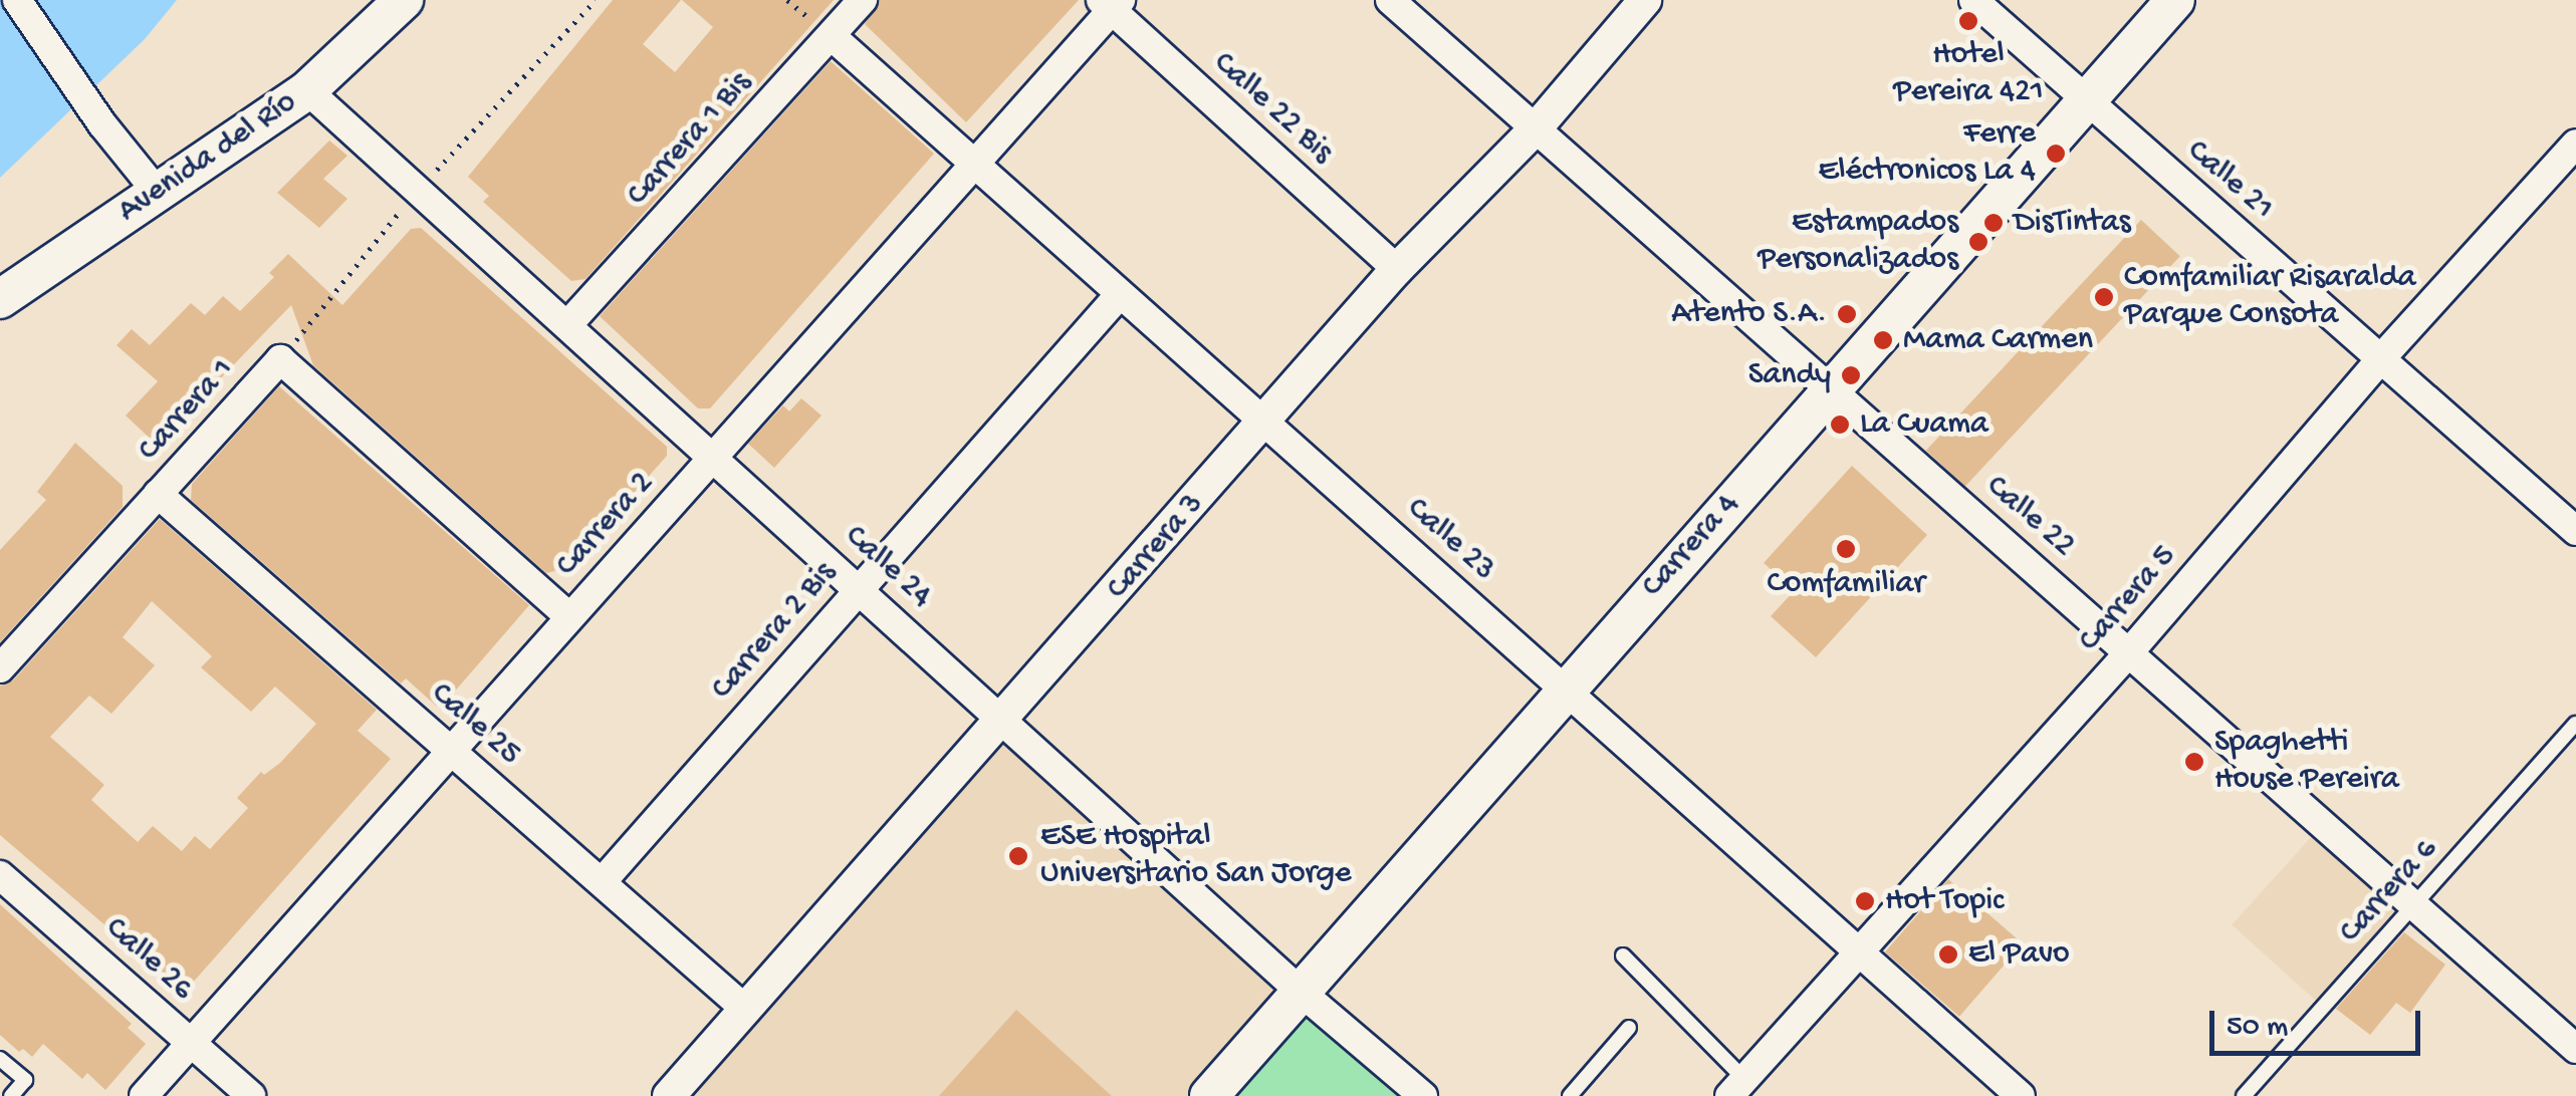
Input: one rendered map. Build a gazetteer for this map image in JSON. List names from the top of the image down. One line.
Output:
{"streets":{"main road":["Avenida del Río","Carrera 4"],"street":["Calle 22 Bis","Carrera 1 Bis","Calle 21","Carrera 1","Calle 22","Carrera 2","Calle 23","Carrera 3","Calle 24","Carrera 5","Carrera 2 Bis","Calle 25","Calle 26"],"lane":["Carrera 6"]},"crossings":[["Calle 22 Bis","Carrera 2"],["Calle 22 Bis","Carrera 3"],["Carrera 1 Bis","Calle 23"],["Carrera 1 Bis","Calle 24"],["Avenida del Río","Calle 24"],["Calle 21","Carrera 4"],["Calle 21","Carrera 5"],["Carrera 1","Calle 24"],["Carrera 1","Calle 25"],["Calle 22","Carrera 4"],["Calle 22","Carrera 3"],["Calle 22","Carrera 5"],["Calle 22","Carrera 6"],["Carrera 2","Calle 23"],["Carrera 2","Calle 24"],["Carrera 2","Calle 25"],["Carrera 2","Calle 26"],["Calle 23","Carrera 4"],["Calle 23","Carrera 3"],["Calle 23","Carrera 5"],["Calle 23","Carrera 2 Bis"],["Carrera 4","Calle 24"],["Carrera 3","Calle 24"],["Carrera 3","Calle 25"],["Calle 24","Carrera 2 Bis"],["Carrera 2 Bis","Calle 25"]],"places":["Hotel Pereira 421","Ferre Eléctronicos La 4","DisTintas","Estampados Personalizados","Comfamiliar Risaralda Parque Consota","Atento S.A.","Mama Carmen","Sandy","La Cuama","Comfamiliar","Spaghetti House Pereira","ESE Hospital Universitario San Jorge","Hot Topic","El Pavo"],"scale_bar":"50 m"}
